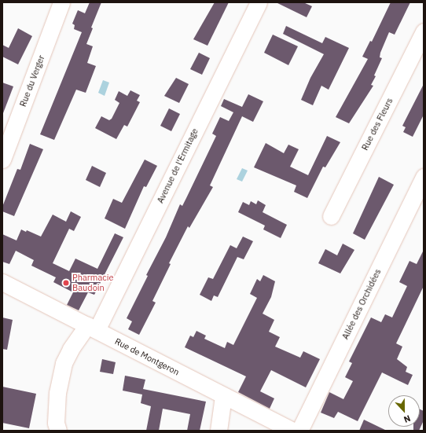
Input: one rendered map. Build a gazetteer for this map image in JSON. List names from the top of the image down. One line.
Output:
{"streets":{"street":["Rue du Verger","Rue des Fleurs","Avenue de l'Ermitage","Allée des Orchidées","Rue de Montgeron"]},"crossings":[["Avenue de l'Ermitage","Rue de Montgeron"]],"places":["Pharmacie Baudoin"],"north":"bottom"}
